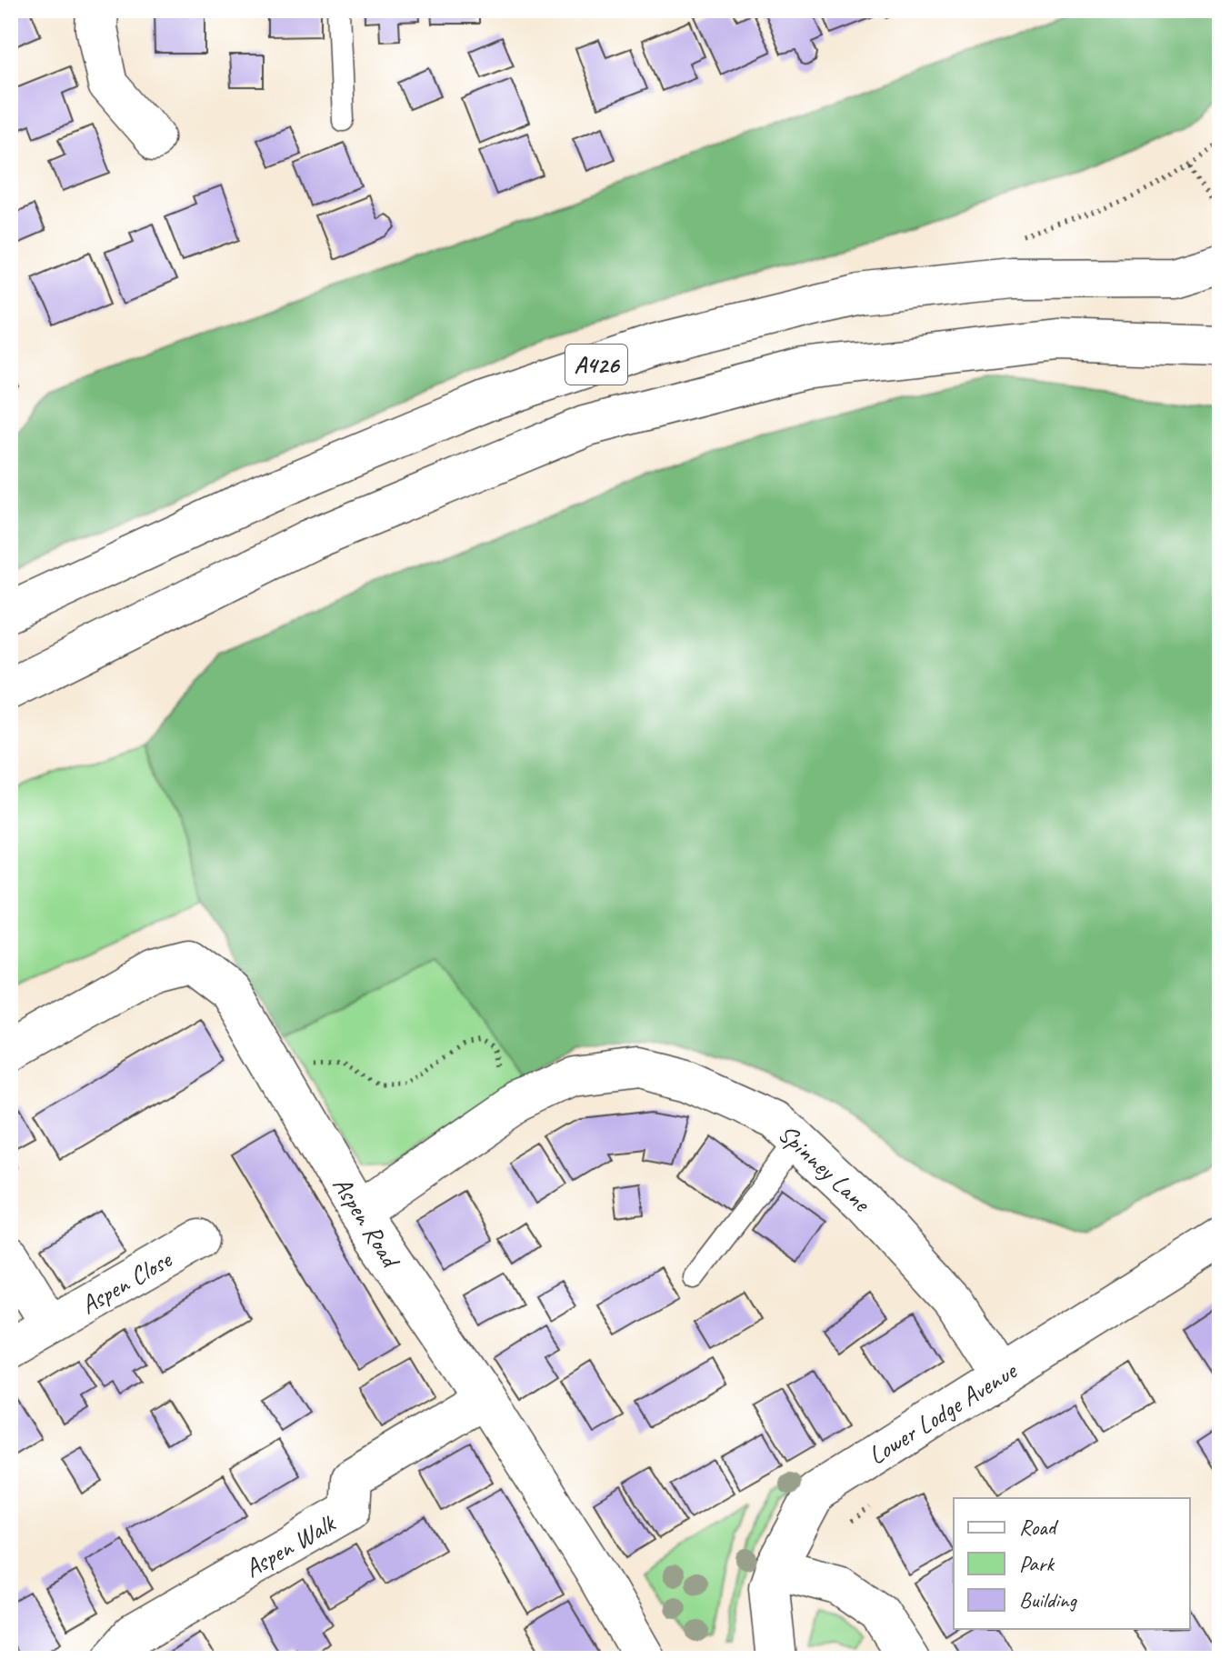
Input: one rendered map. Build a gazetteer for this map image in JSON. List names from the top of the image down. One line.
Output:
{"streets":{"main road":["A426","Spinney Lane","Aspen Road","Aspen Close","Lower Lodge Avenue","Aspen Walk"]},"crossings":[["Spinney Lane","Aspen Road"],["Spinney Lane","Lower Lodge Avenue"],["Aspen Road","Aspen Walk"]],"legend":["Road","Park","Building"]}
